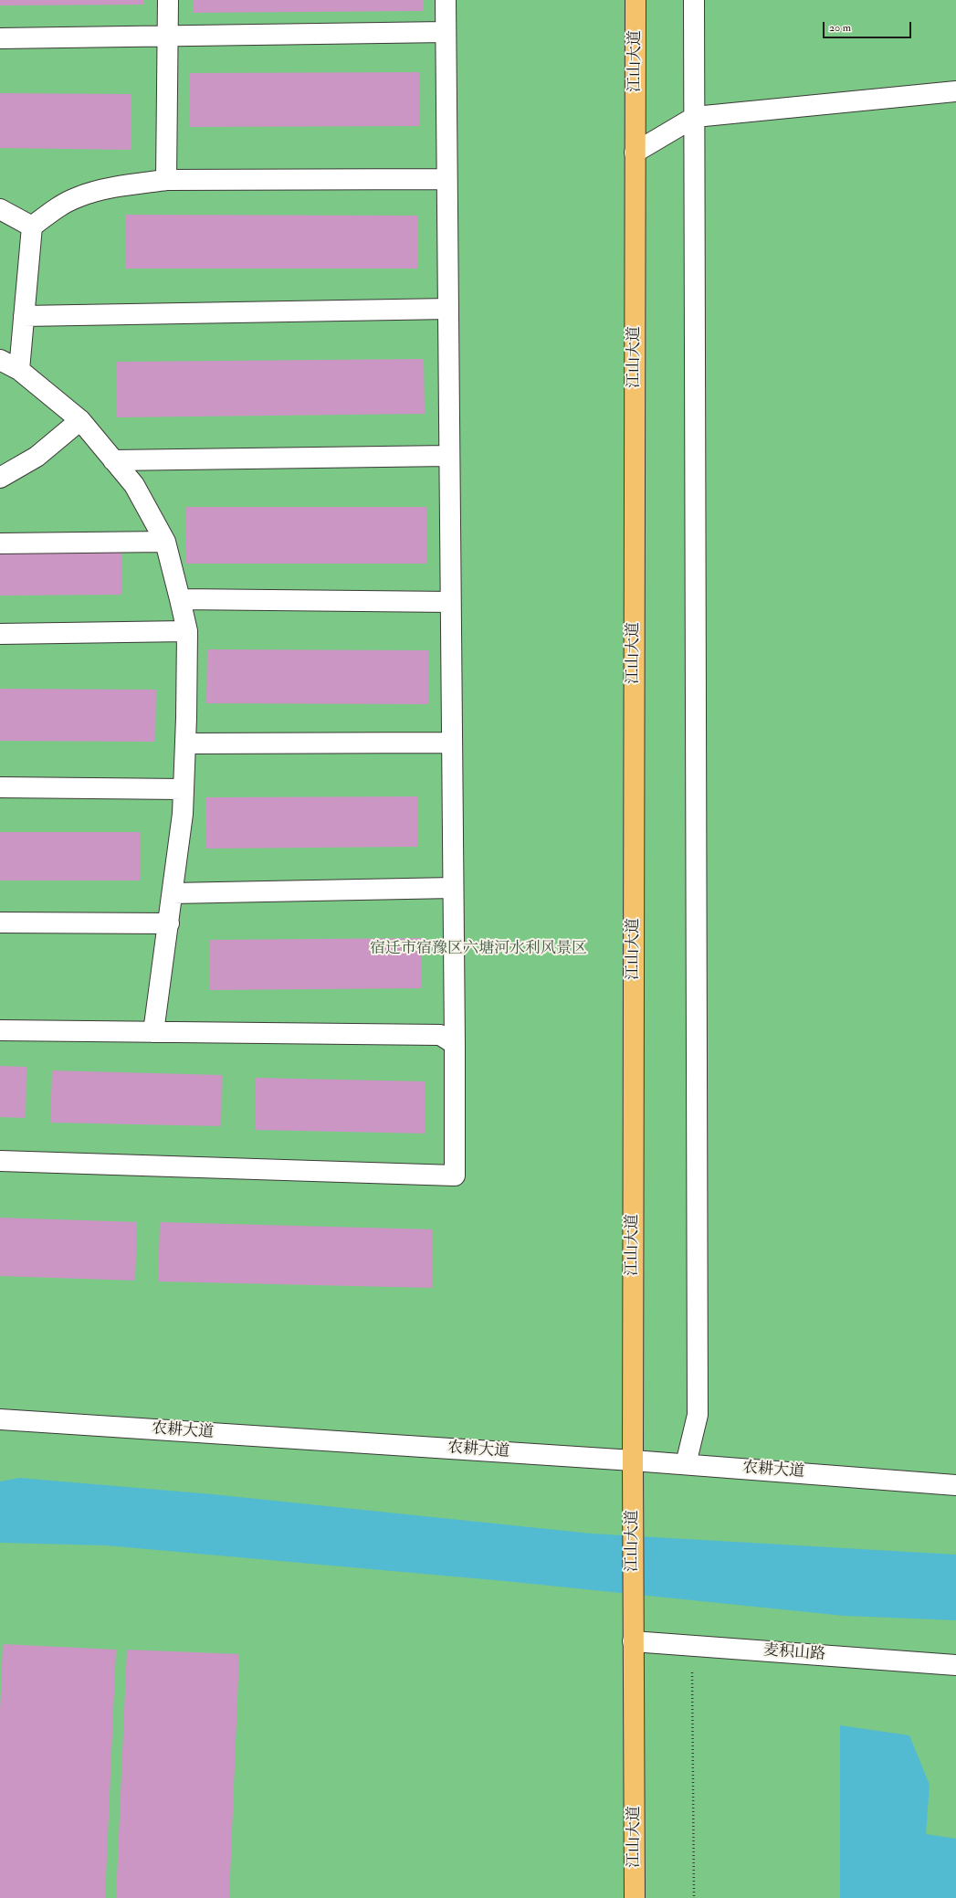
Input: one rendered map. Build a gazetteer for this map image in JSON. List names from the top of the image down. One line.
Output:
{"streets":{"main road":["江山大道"],"street":["农耕大道","麦积山路"]},"crossings":[["江山大道","农耕大道"],["江山大道","麦积山路"]],"parks":["宿迁市宿豫区六塘河水利风景区"],"scale_bar":"20 m"}
